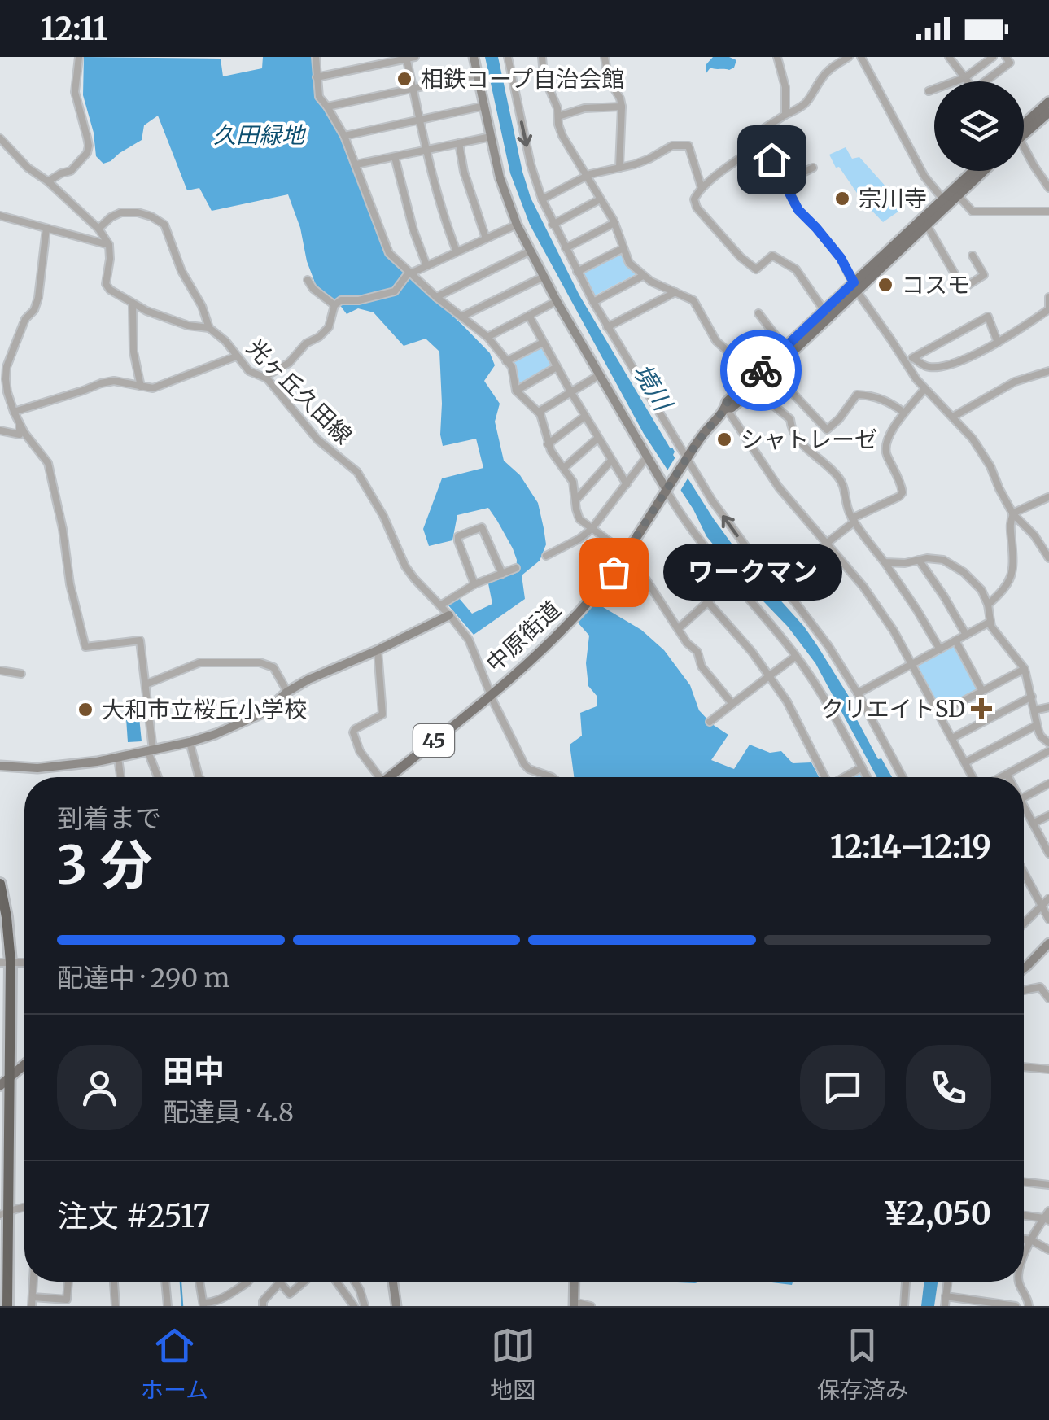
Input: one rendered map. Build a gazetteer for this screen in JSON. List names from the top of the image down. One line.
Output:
{"streets":{"main road":["中原街道","45"],"street":["光ヶ丘久田線"]},"crossings":[["光ヶ丘久田線","中原街道"]],"water":["境川"],"parks":["久田緑地"],"places":{"other":["相鉄コープ自治会館","宗川寺","コスモ","シャトレーゼ","ワークマン","大和市立桜丘小学校"],"health":["クリエイトSD"]},"page":{"status":"12:11","bubble":"ワークマン","heading":["3 分","到着まで","12:14–12:19"],"panel":["田中","配達員 · 4.8","注文 #2517","¥2,050"],"bar":"配達中 · 290 m","tabs":["ホーム","地図","保存済み"]}}
